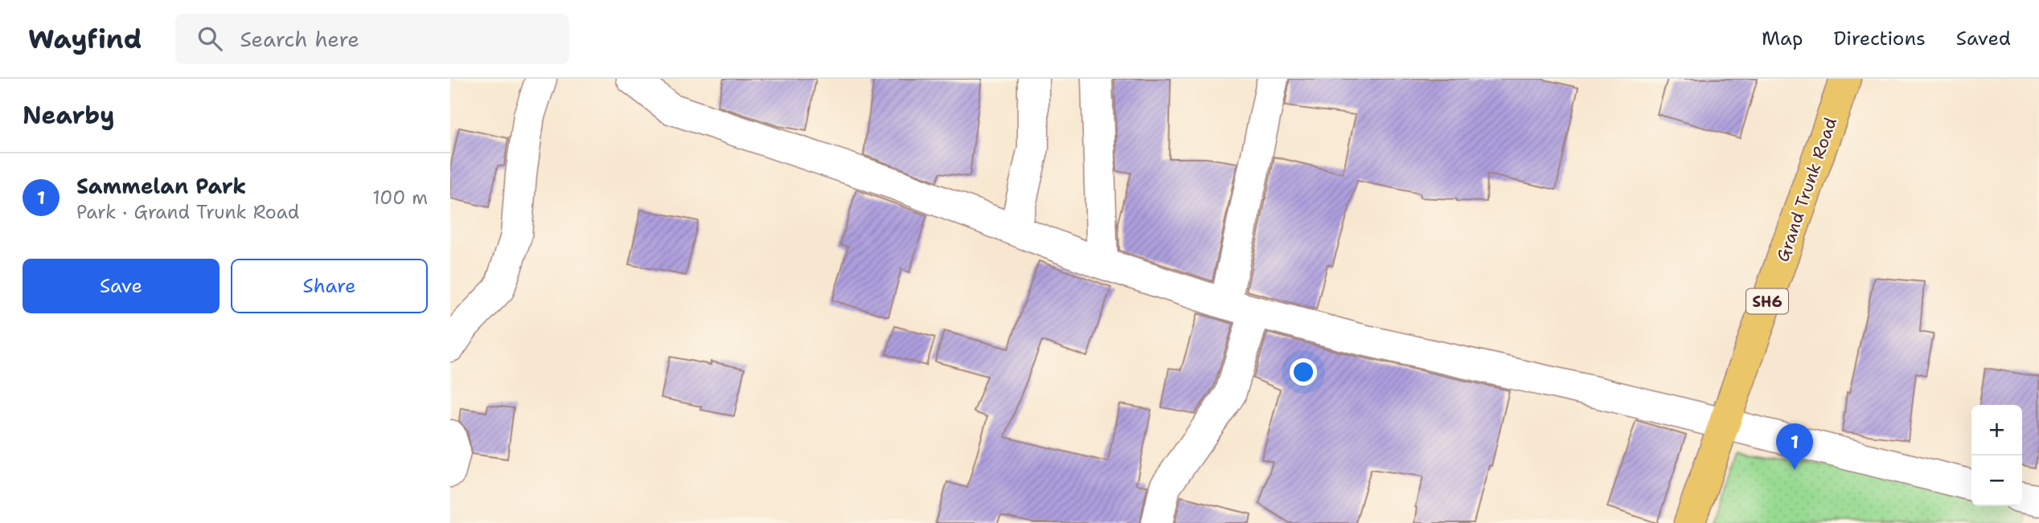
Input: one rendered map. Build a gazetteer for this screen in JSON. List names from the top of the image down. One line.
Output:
{"streets":{"main road":["Grand Trunk Road","SH6"]},"page":{"header":"Wayfind","search":"Search here","nav":["Map","Directions","Saved"],"heading":"Nearby","list":[{"mark":"1","name":"Sammelan Park","note":"Park · Grand Trunk Road","value":"100 m"}],"buttons":["Save","Share"],"map_buttons":["+","−"],"pins":"1"}}
